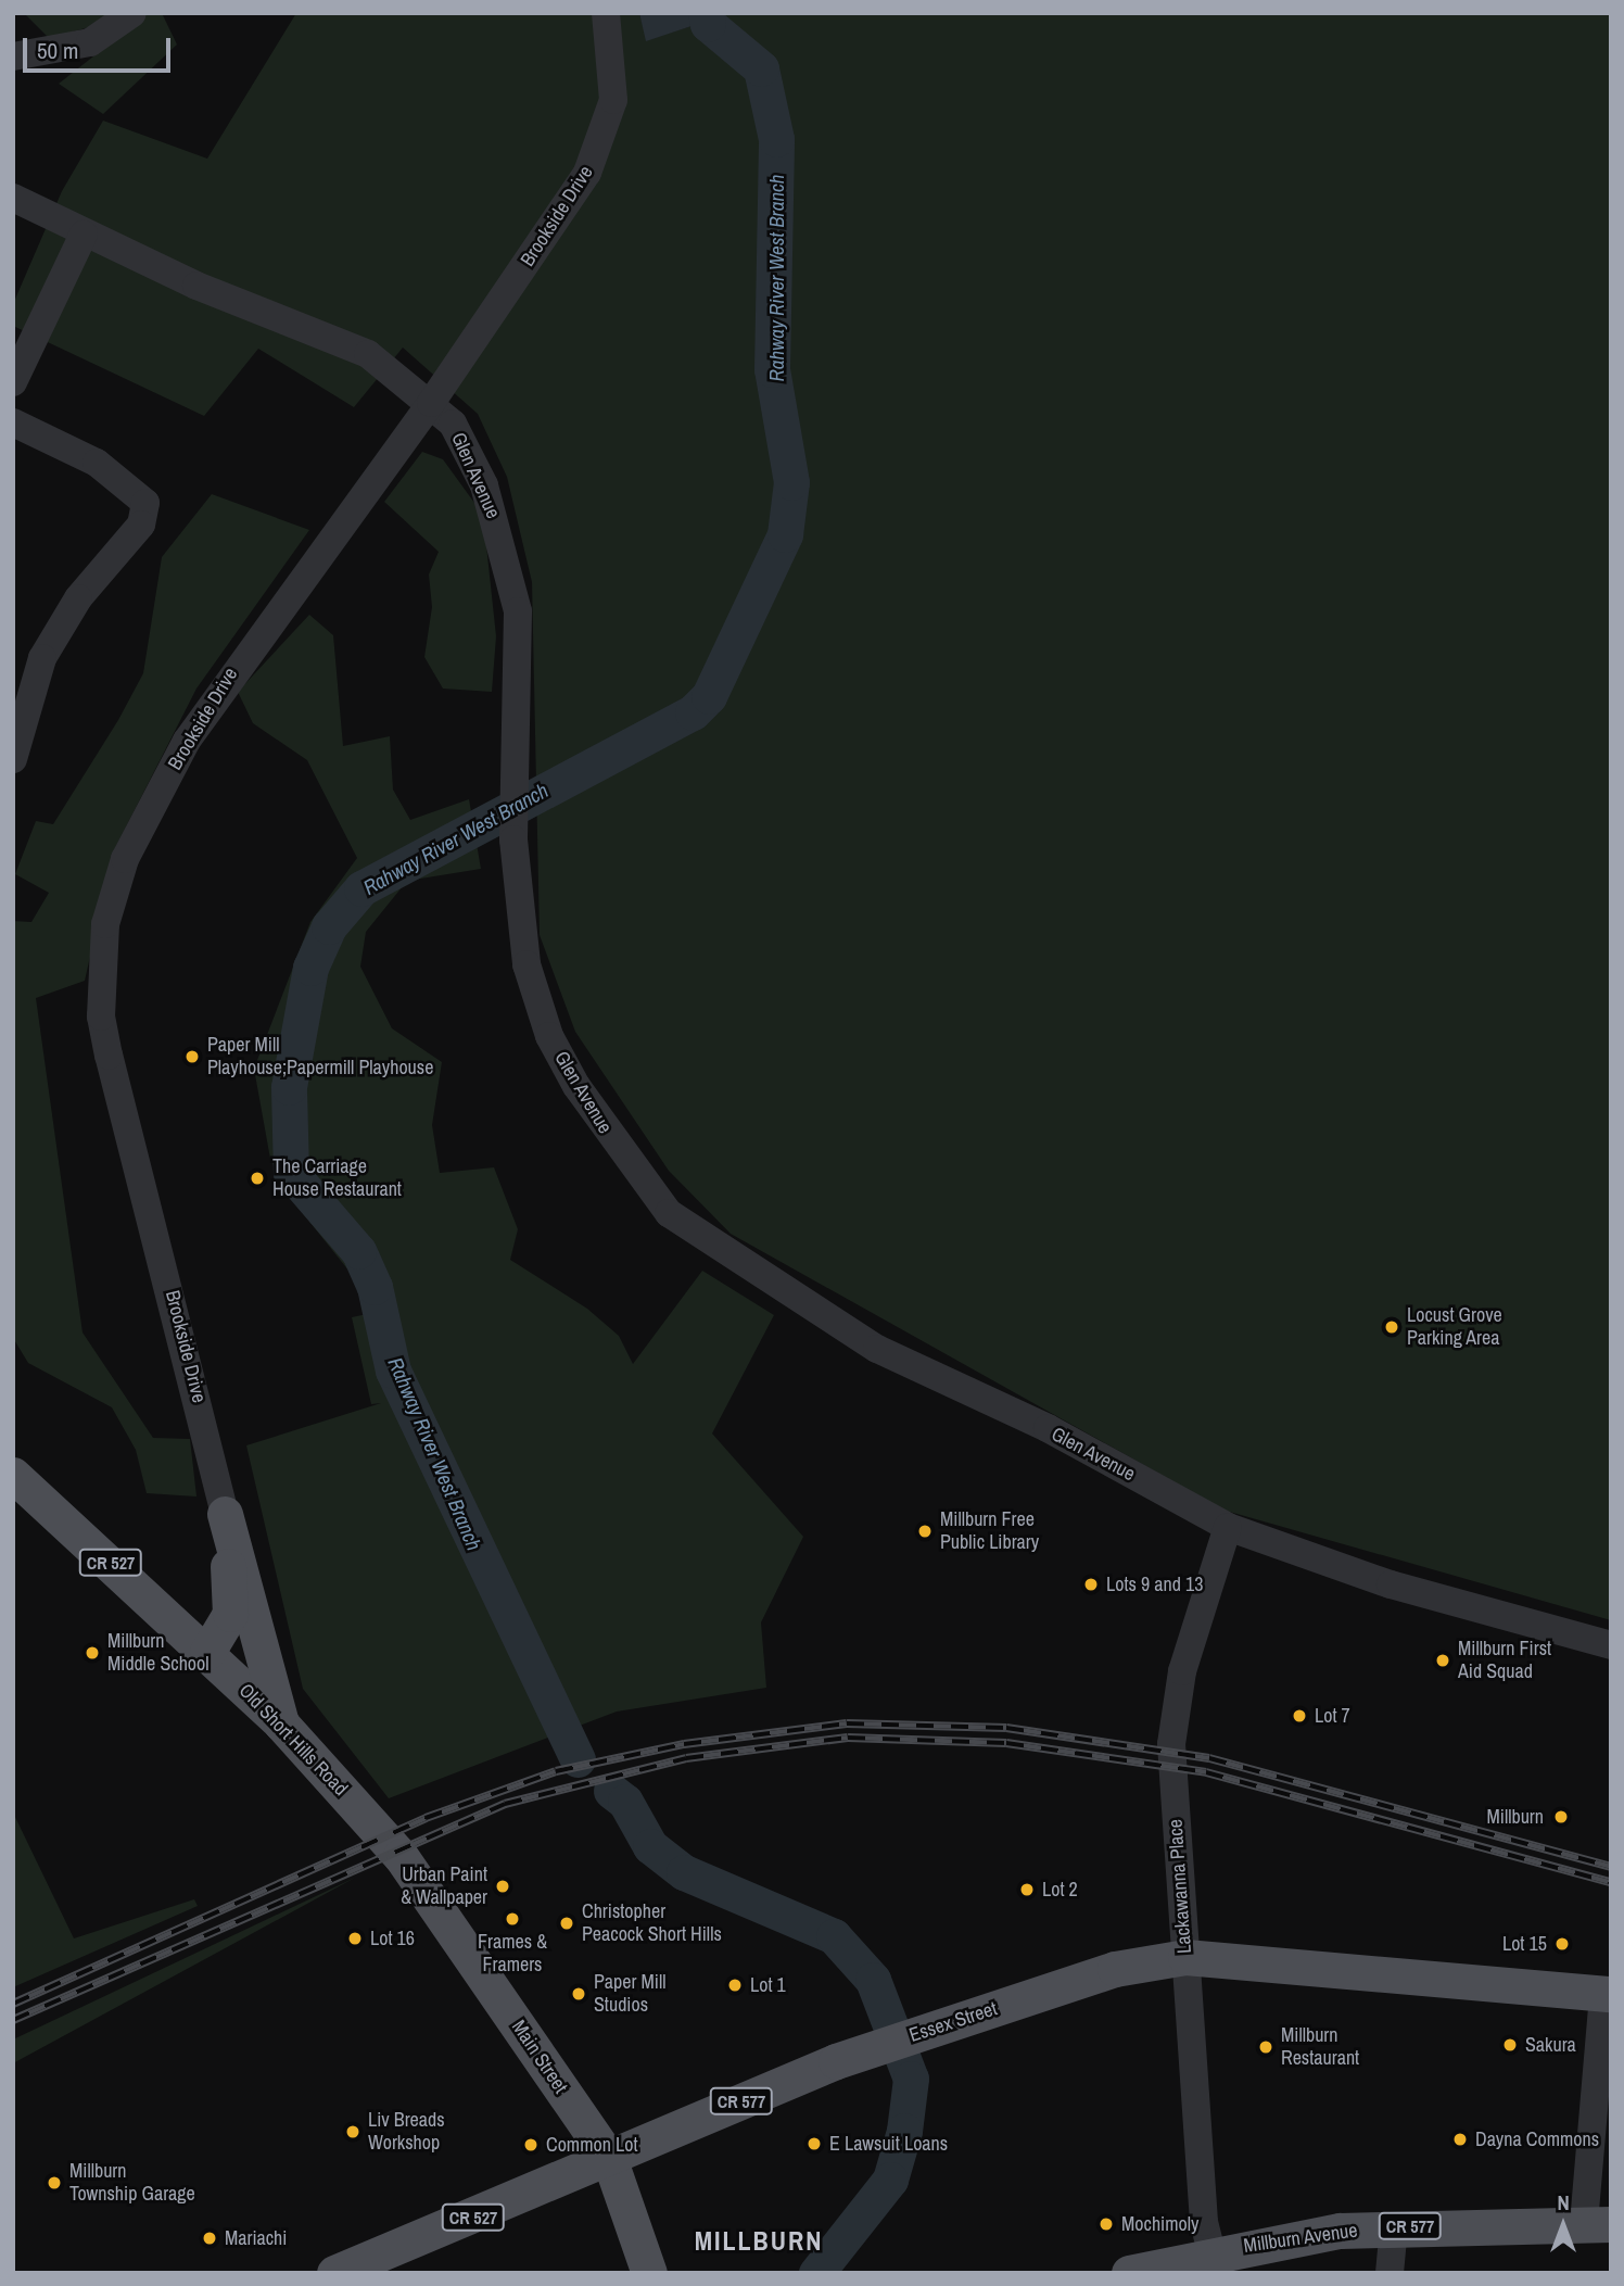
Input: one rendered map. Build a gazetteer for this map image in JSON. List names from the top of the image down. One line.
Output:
{"streets":{"main road":["Brookside Drive","CR 527","Old Short Hills Road","Essex Street","Main Street","CR 577","Millburn Avenue"],"street":["Glen Avenue","Lackawanna Place"]},"crossings":[["Brookside Drive","Glen Avenue"],["Brookside Drive","Old Short Hills Road"],["Glen Avenue","Lackawanna Place"],["Old Short Hills Road","Main Street"],["Lackawanna Place","Essex Street"],["Lackawanna Place","Millburn Avenue"],["Essex Street","Main Street"]],"districts":["MILLBURN"],"water":["Rahway River West Branch"],"places":["Paper Mill Playhouse;Papermill Playhouse","The Carriage House Restaurant","Locust Grove Parking Area","Millburn Free Public Library","Lots 9 and 13","Millburn Middle School","Millburn First Aid Squad","Lot 7","Millburn","Urban Paint & Wallpaper","Lot 2","Frames & Framers","Christopher Peacock Short Hills","Lot 16","Lot 15","Lot 1","Paper Mill Studios","Sakura","Millburn Restaurant","Liv Breads Workshop","Dayna Commons","E Lawsuit Loans","Common Lot","Millburn Township Garage","Mochimoly","Mariachi"],"scale_bar":"50 m","north":"top"}
